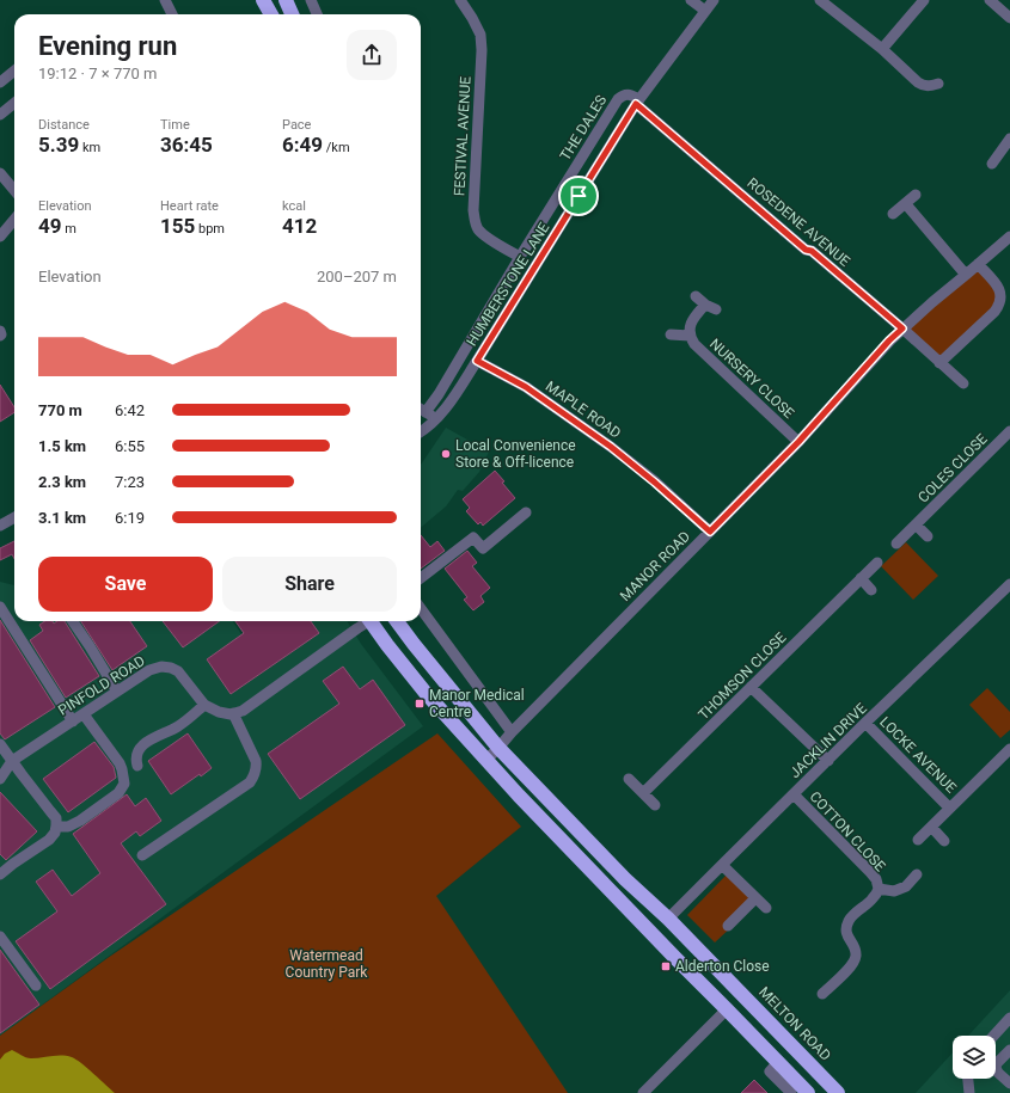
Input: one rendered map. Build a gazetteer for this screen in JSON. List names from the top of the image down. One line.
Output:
{"streets":{"highway":["MELTON ROAD"],"street":["THE DALES","FESTIVAL AVENUE","ROSEDENE AVENUE","HUMBERSTONE LANE","NURSERY CLOSE","MAPLE ROAD","COLES CLOSE","MANOR ROAD","THOMSON CLOSE","PINFOLD ROAD","JACKLIN DRIVE","LOCKE AVENUE","COTTON CLOSE"]},"crossings":[["THE DALES","FESTIVAL AVENUE"],["THE DALES","ROSEDENE AVENUE"],["THE DALES","HUMBERSTONE LANE"],["ROSEDENE AVENUE","HUMBERSTONE LANE"],["ROSEDENE AVENUE","MANOR ROAD"],["HUMBERSTONE LANE","MAPLE ROAD"],["NURSERY CLOSE","MANOR ROAD"],["MAPLE ROAD","MANOR ROAD"],["MANOR ROAD","MELTON ROAD"],["JACKLIN DRIVE","LOCKE AVENUE"],["JACKLIN DRIVE","COTTON CLOSE"],["JACKLIN DRIVE","MELTON ROAD"]],"parks":["Watermead Country Park"],"places":{"other":["Local Convenience Store & Off-licence"],"transit":["Manor Medical Centre","Alderton Close"]},"page":{"heading":["Evening run","19:12 · 7 × 770 m"],"stats":[["Distance","5.39 km"],["Time","36:45"],["Pace","6:49 /km"],["Elevation","49 m"],["Heart rate","155 bpm"],["kcal","412"]],"chart":["Elevation","200–207 m"],"list":[{"name":"770 m","note":"6:42"},{"name":"1.5 km","note":"6:55"},{"name":"2.3 km","note":"7:23"},{"name":"3.1 km","note":"6:19"}],"buttons":["Save","Share"]}}
